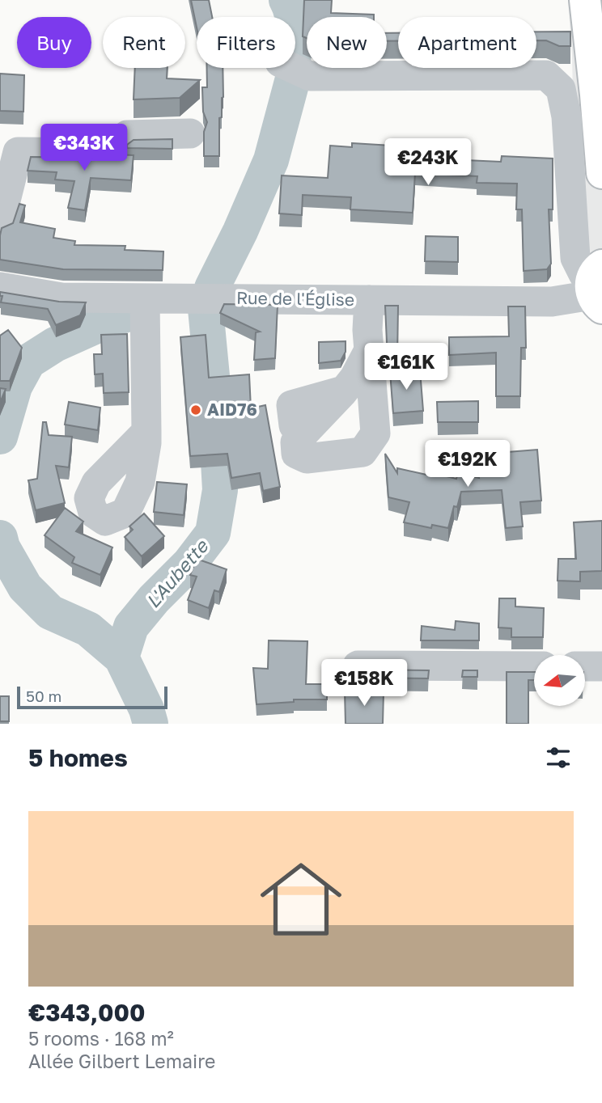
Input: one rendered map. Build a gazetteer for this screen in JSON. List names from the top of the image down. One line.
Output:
{"streets":{"street":["Rue de l'Église"]},"water":["L'Aubette"],"places":["AID76"],"scale_bar":"50 m","north":"left","page":{"chip":["Buy","Rent","Filters","New","Apartment"],"price":["€343K","€243K","€161K","€192K","€158K"],"scale":"50 m","heading":"5 homes","list":[{"name":"€343,000","note":"5 rooms · 168 m² · Allée Gilbert Lemaire"}]}}
